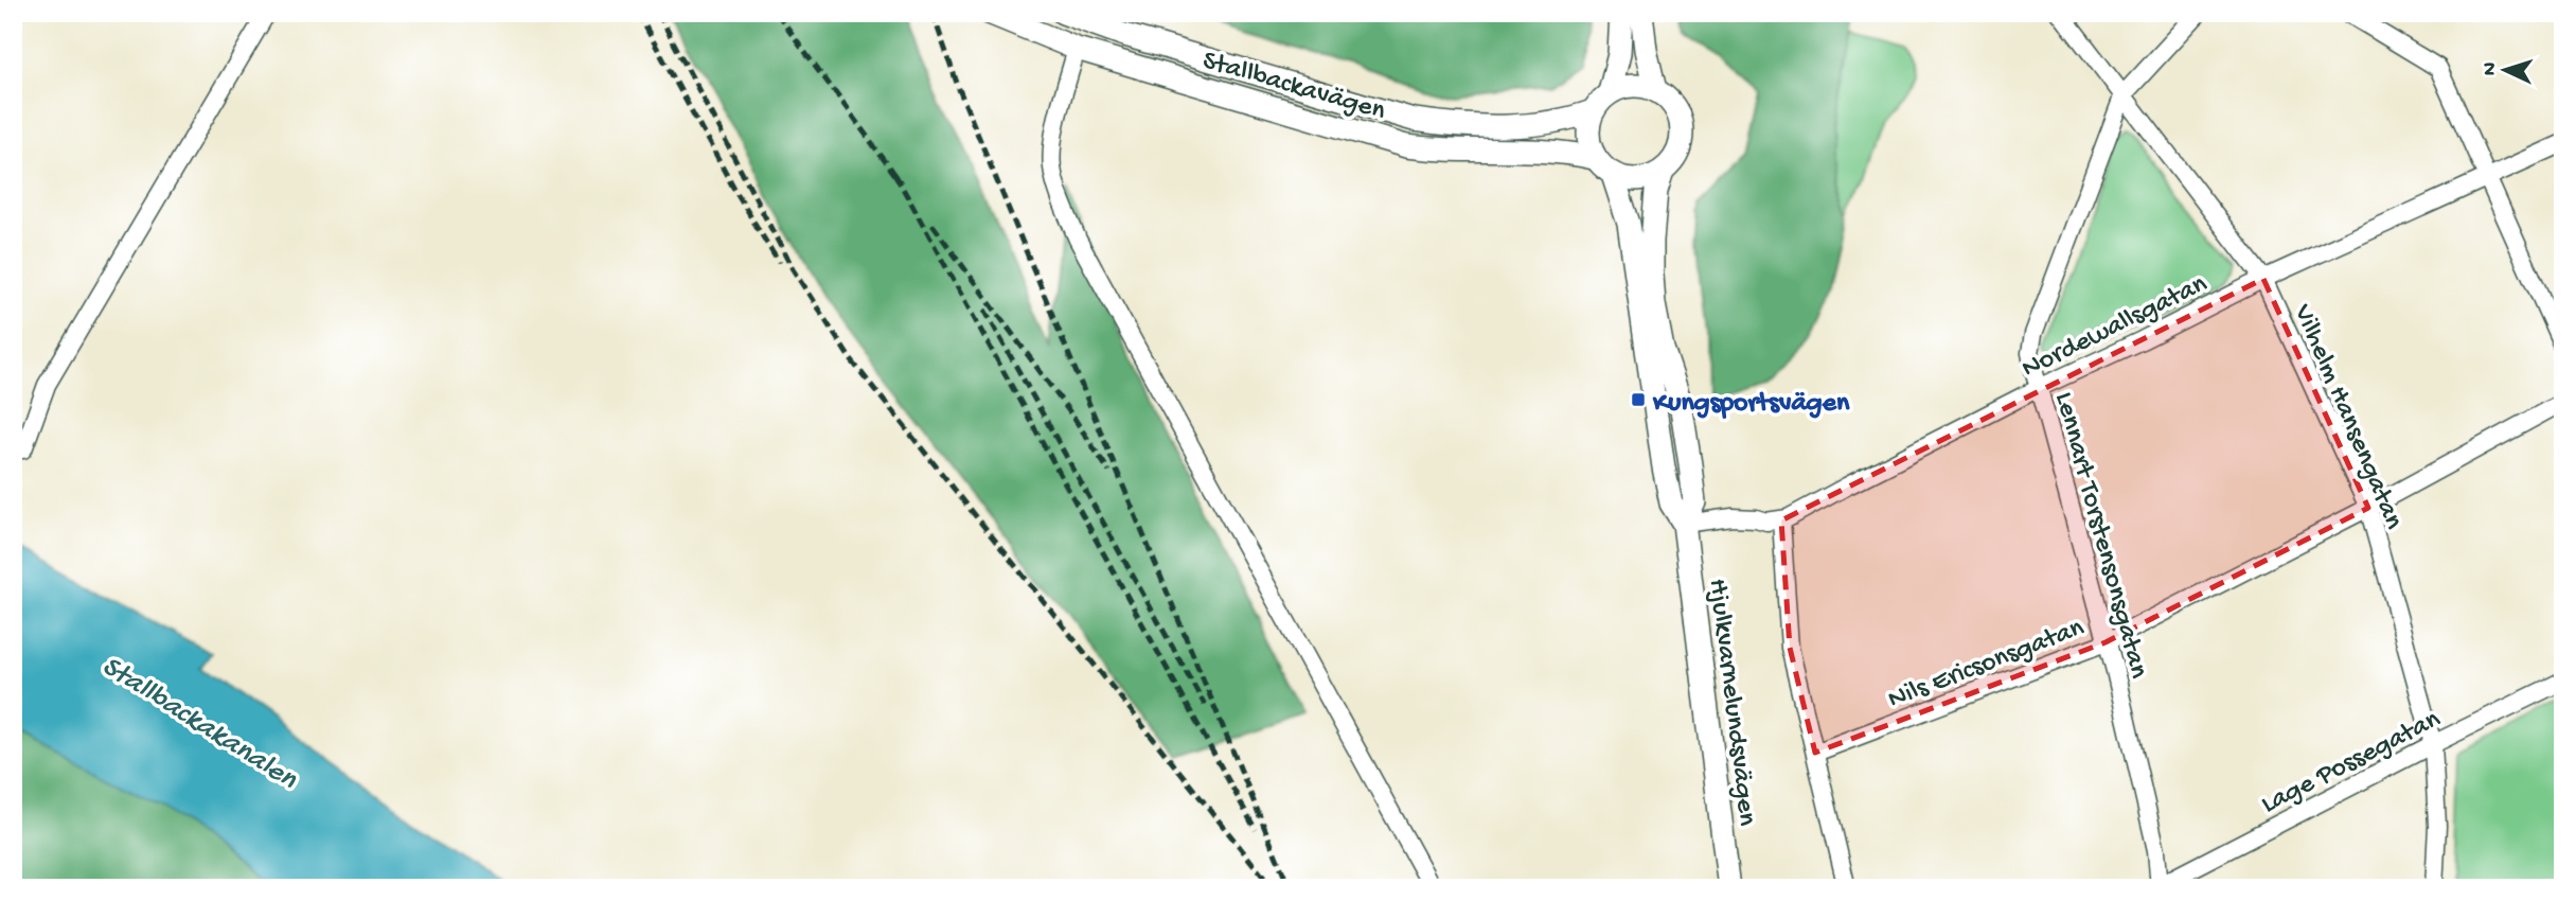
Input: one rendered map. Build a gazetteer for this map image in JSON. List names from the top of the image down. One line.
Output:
{"streets":{"street":["Stallbackavägen","Nordewallsgatan","Vilhelm Hansengatan","Lennart Torstensonsgatan","Nils Ericsonsgatan","Hjulkvarnelundsvägen","Lage Possegatan"]},"crossings":[["Stallbackavägen","Hjulkvarnelundsvägen"],["Nordewallsgatan","Vilhelm Hansengatan"],["Nordewallsgatan","Lennart Torstensonsgatan"],["Vilhelm Hansengatan","Lennart Torstensonsgatan"],["Vilhelm Hansengatan","Nils Ericsonsgatan"],["Vilhelm Hansengatan","Lage Possegatan"],["Lennart Torstensonsgatan","Nils Ericsonsgatan"],["Lennart Torstensonsgatan","Lage Possegatan"]],"water":["Stallbackakanalen"],"places":{"transit":["Kungsportsvägen"]},"north":"left"}
